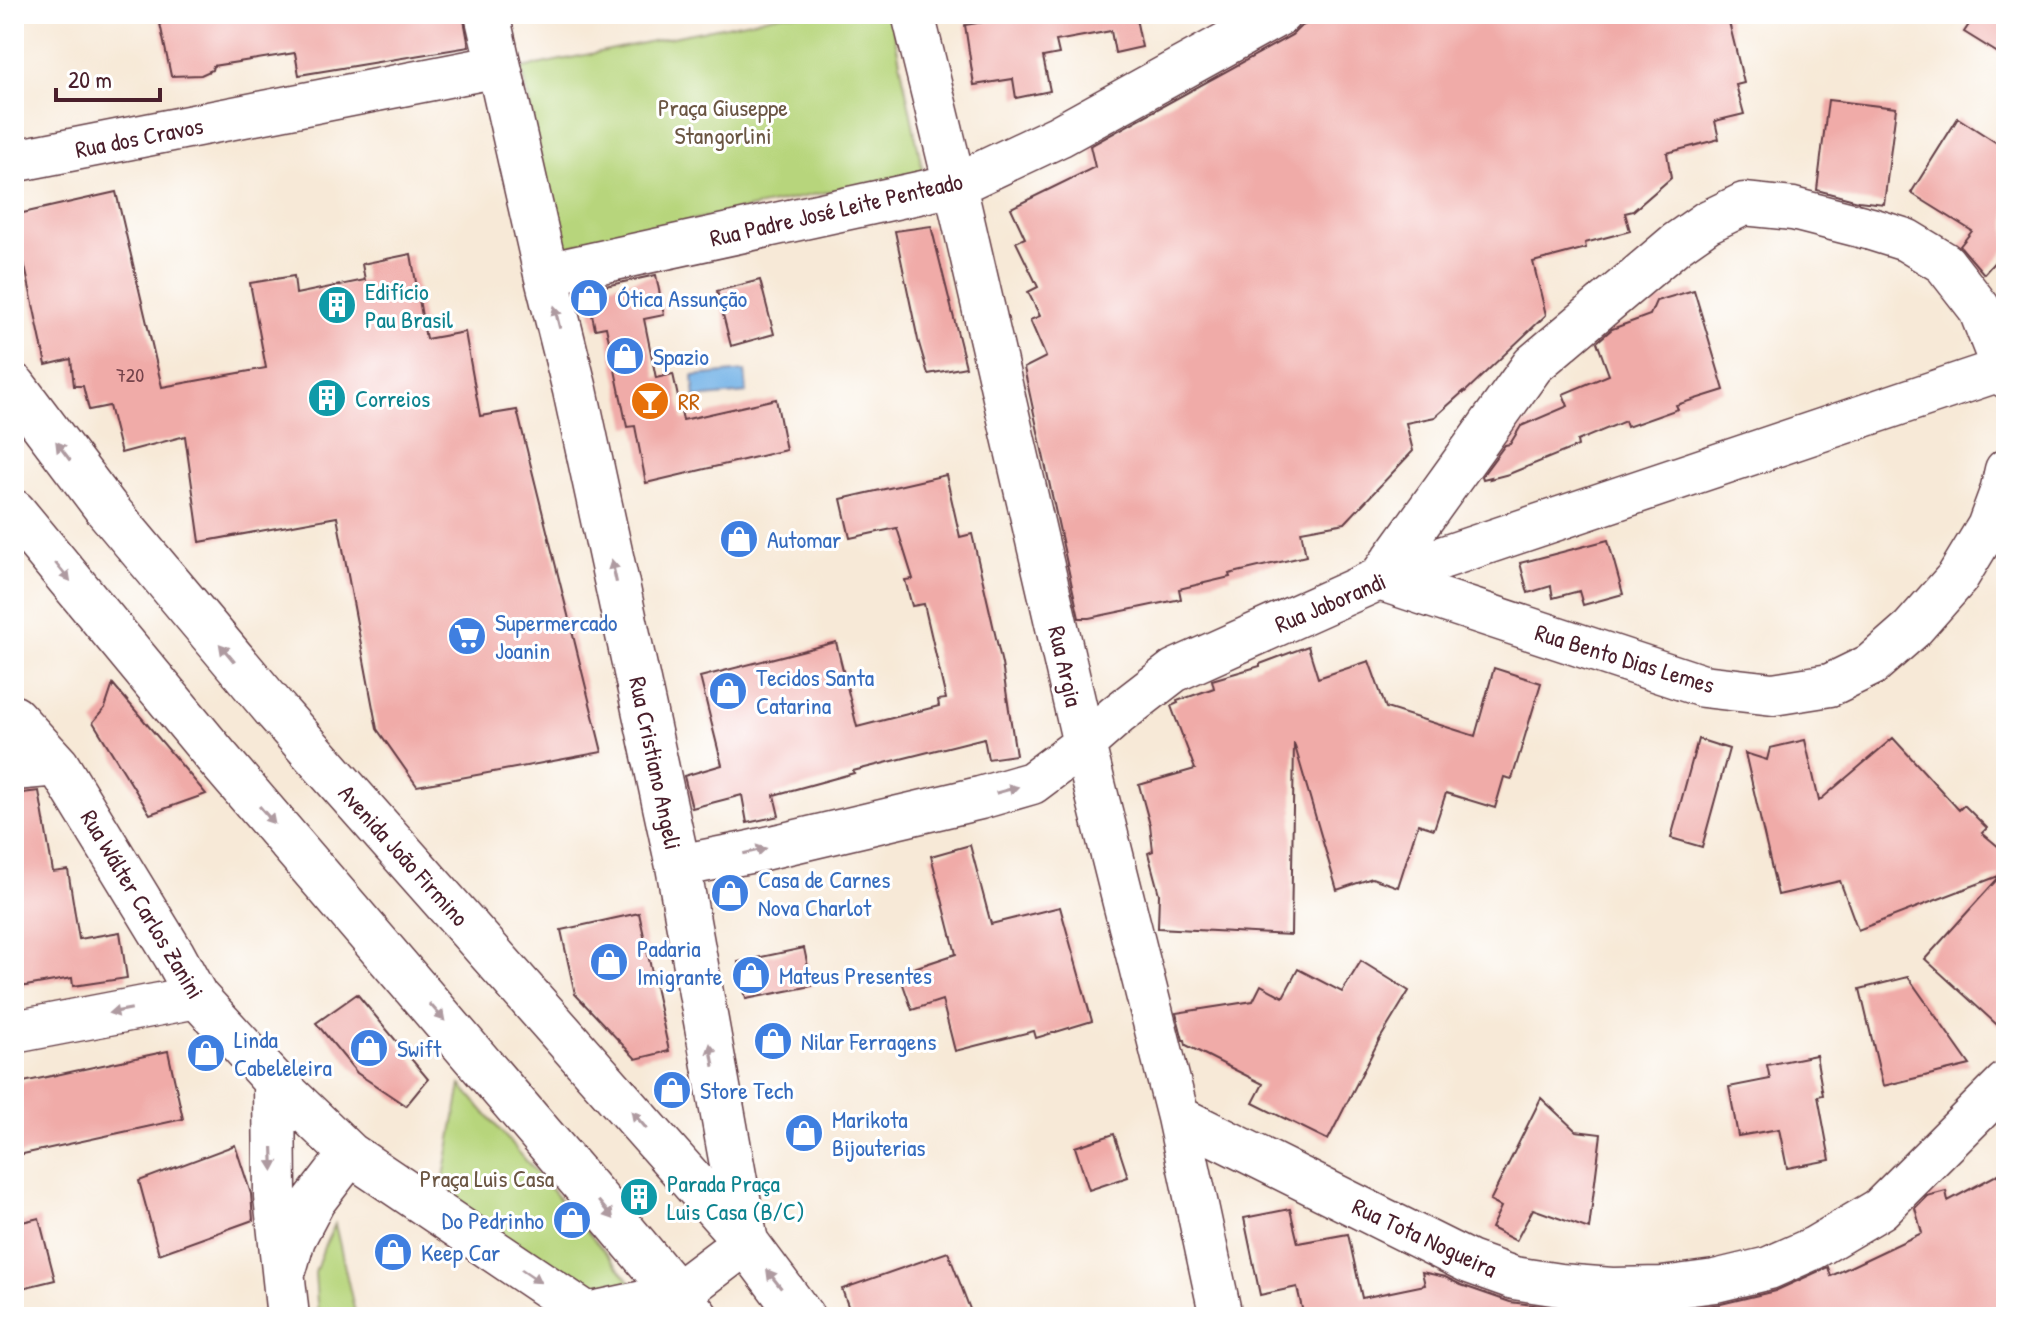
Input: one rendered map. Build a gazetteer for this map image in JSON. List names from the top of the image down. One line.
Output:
{"streets":{"main road":["Rua Cristiano Angeli","Avenida João Firmino"],"street":["Rua dos Cravos","Rua Padre José Leite Penteado","Rua Jaborandi","Rua Bento Dias Lemes","Rua Argia","Rua Wálter Carlos Zanini","Rua Tota Nogueira"]},"crossings":[["Rua dos Cravos","Rua Cristiano Angeli"],["Rua Padre José Leite Penteado","Rua Argia"],["Rua Padre José Leite Penteado","Rua Cristiano Angeli"],["Rua Jaborandi","Rua Bento Dias Lemes"],["Rua Jaborandi","Rua Argia"],["Rua Jaborandi","Rua Cristiano Angeli"],["Rua Argia","Rua Tota Nogueira"],["Rua Cristiano Angeli","Avenida João Firmino"]],"one_way":["Rua Cristiano Angeli"],"parks":["Praça Giuseppe Stangorlini","Praça Luis Casa"],"places":{"shop":["Ótica Assunção","Spazio","Automar","Tecidos Santa Catarina","Casa de Carnes Nova Charlot","Padaria Imigrante","Mateus Presentes","Nilar Ferragens","Swift","Linda Cabeleleira","Store Tech","Marikota Bijouterias","Do Pedrinho","Keep Car"],"building":["Edifício Pau Brasil","Correios","Parada Praça Luis Casa (B/C)"],"bar":["RR"],"supermarket":["Supermercado Joanin"]},"house_numbers":["720"],"scale_bar":"20 m"}
